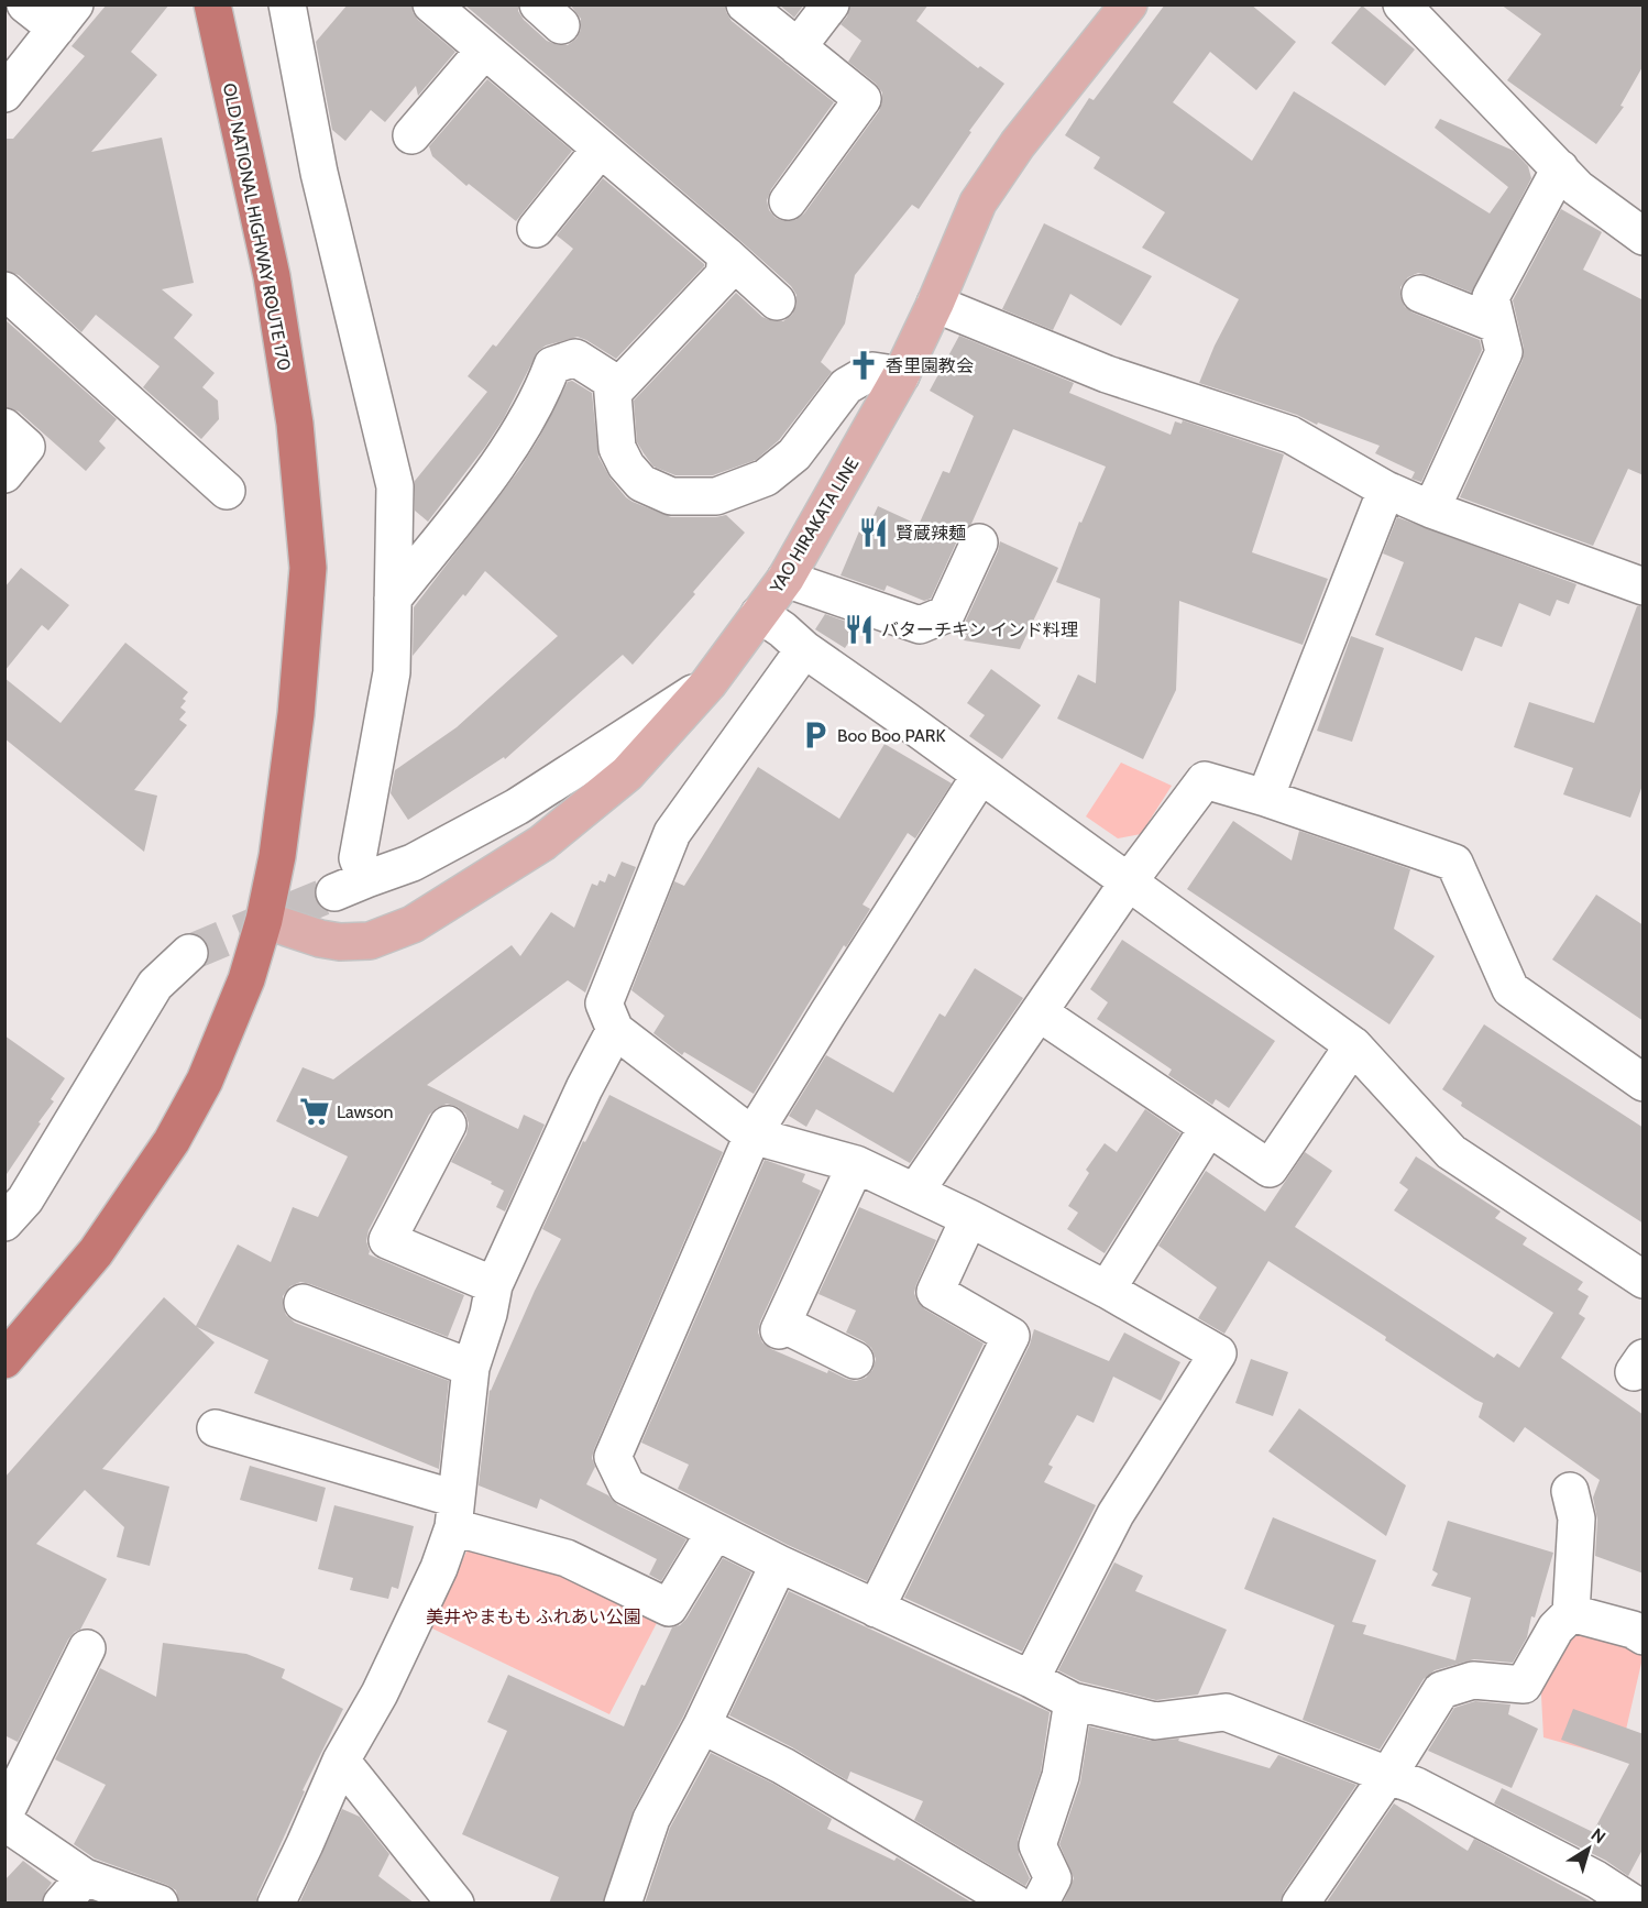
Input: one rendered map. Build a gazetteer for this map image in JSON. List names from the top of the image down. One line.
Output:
{"streets":{"highway":["OLD NATIONAL HIGHWAY ROUTE 170"],"main road":["YAO HIRAKATA LINE"]},"crossings":[["OLD NATIONAL HIGHWAY ROUTE 170","YAO HIRAKATA LINE"]],"parks":["美井やまもも ふれあい公園"],"places":{"church":["香里園教会"],"restaurant":["賢蔵辣麺","バターチキン インド料理"],"parking":["Boo Boo PARK"],"supermarket":["Lawson"]},"north":"top right"}
